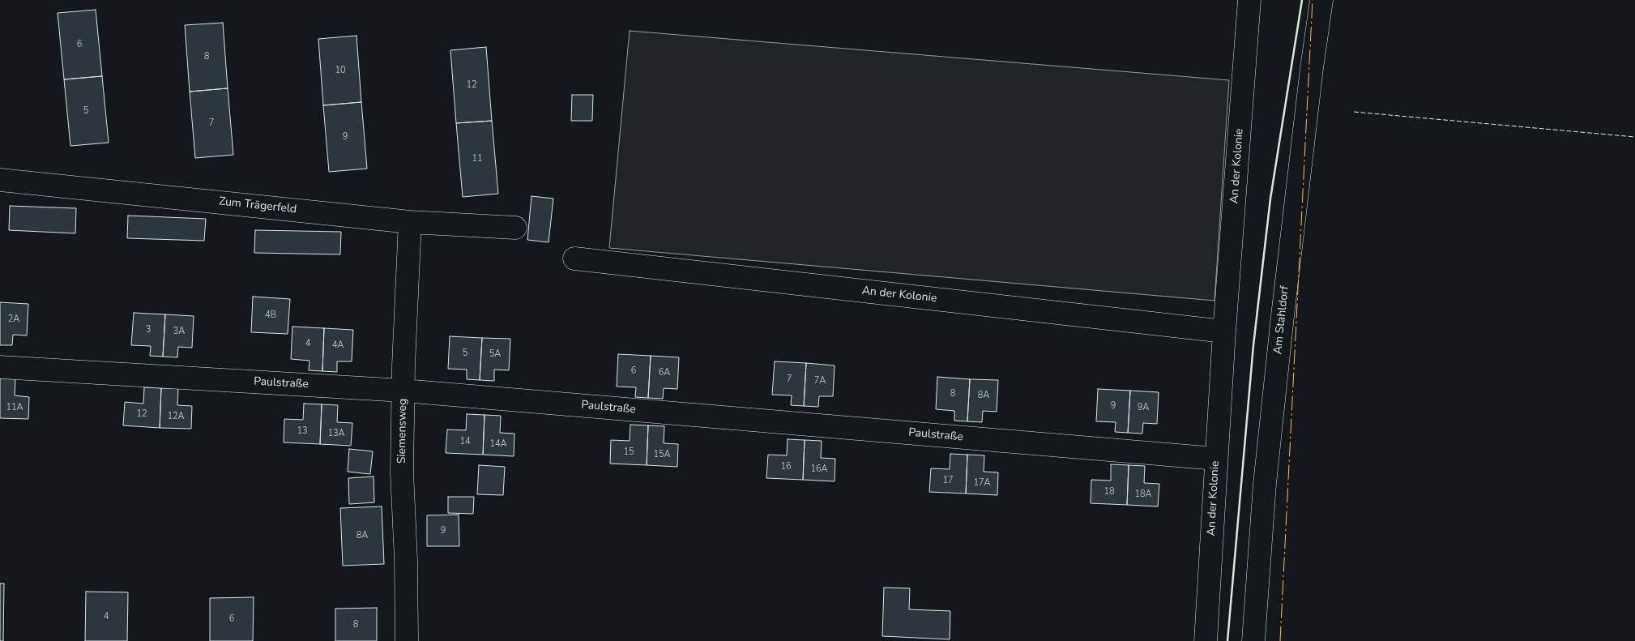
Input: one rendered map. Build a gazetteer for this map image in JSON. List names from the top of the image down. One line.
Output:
{"streets":{"street":["An der Kolonie","Zum Trägerfeld","Am Stahldorf","Paulstraße","Siemensweg"]},"crossings":[["An der Kolonie","Paulstraße"],["Zum Trägerfeld","Siemensweg"],["Paulstraße","Siemensweg"]],"house_numbers":["6","8","10","12","5","7","9","11","4B","2A","3","3A","4","4A","5","5A","6","6A","7","7A","8","8A","9","11A","9A","12","12A","13","13A","14","14A","15","15A","16","16A","17","17A","18","18A","9","8A","4","6","8"]}
